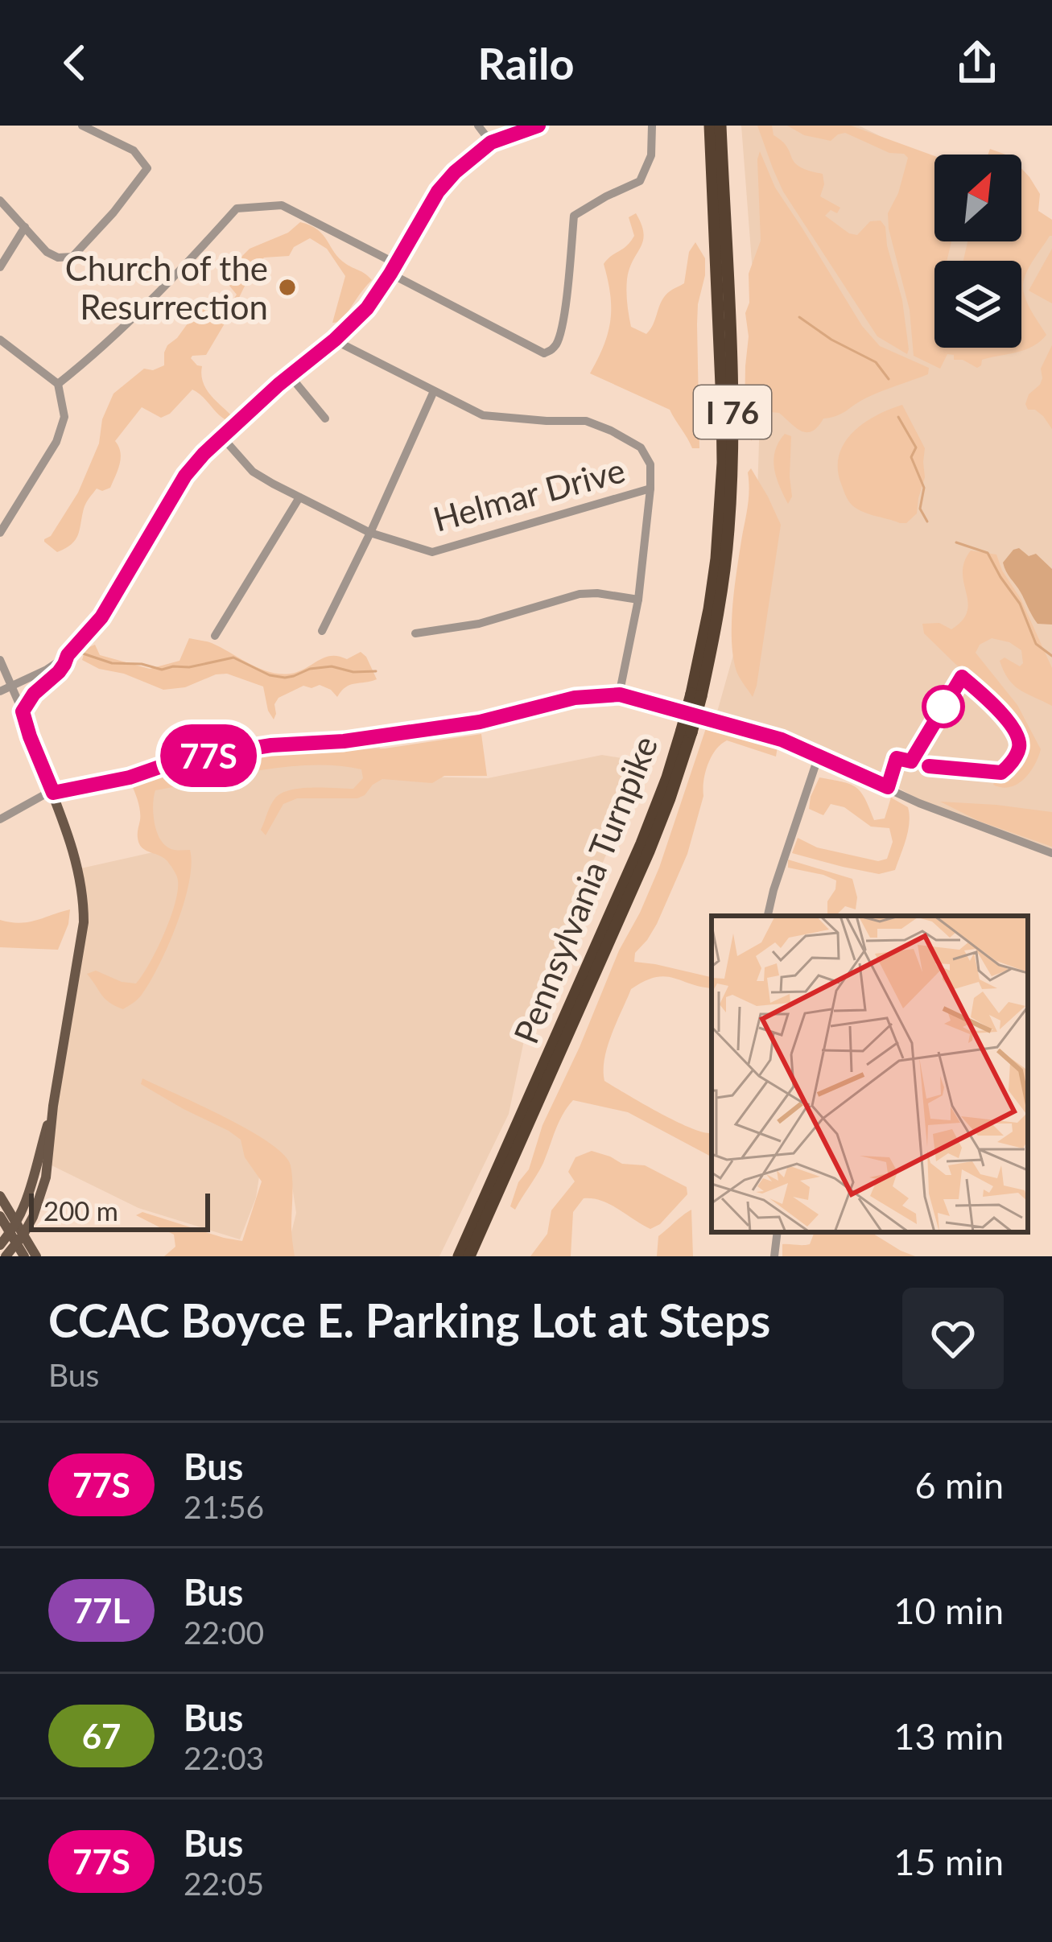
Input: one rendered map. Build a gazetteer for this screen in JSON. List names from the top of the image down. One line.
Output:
{"streets":{"highway":["I 76","Pennsylvania Turnpike"],"street":["Helmar Drive"]},"places":["Church of the Resurrection"],"lines":["bus line 77S"],"scale_bar":"200 m","north":"top right","page":{"header":"Railo","on_map":"77S","scale":"200 m","heading":["CCAC Boyce E. Parking Lot at Steps","Bus"],"list":[{"mark":"77S","name":"Bus","note":"21:56","value":"6 min"},{"mark":"77L","name":"Bus","note":"22:00","value":"10 min"},{"mark":"67","name":"Bus","note":"22:03","value":"13 min"},{"mark":"77S","name":"Bus","note":"22:05","value":"15 min"}]}}
